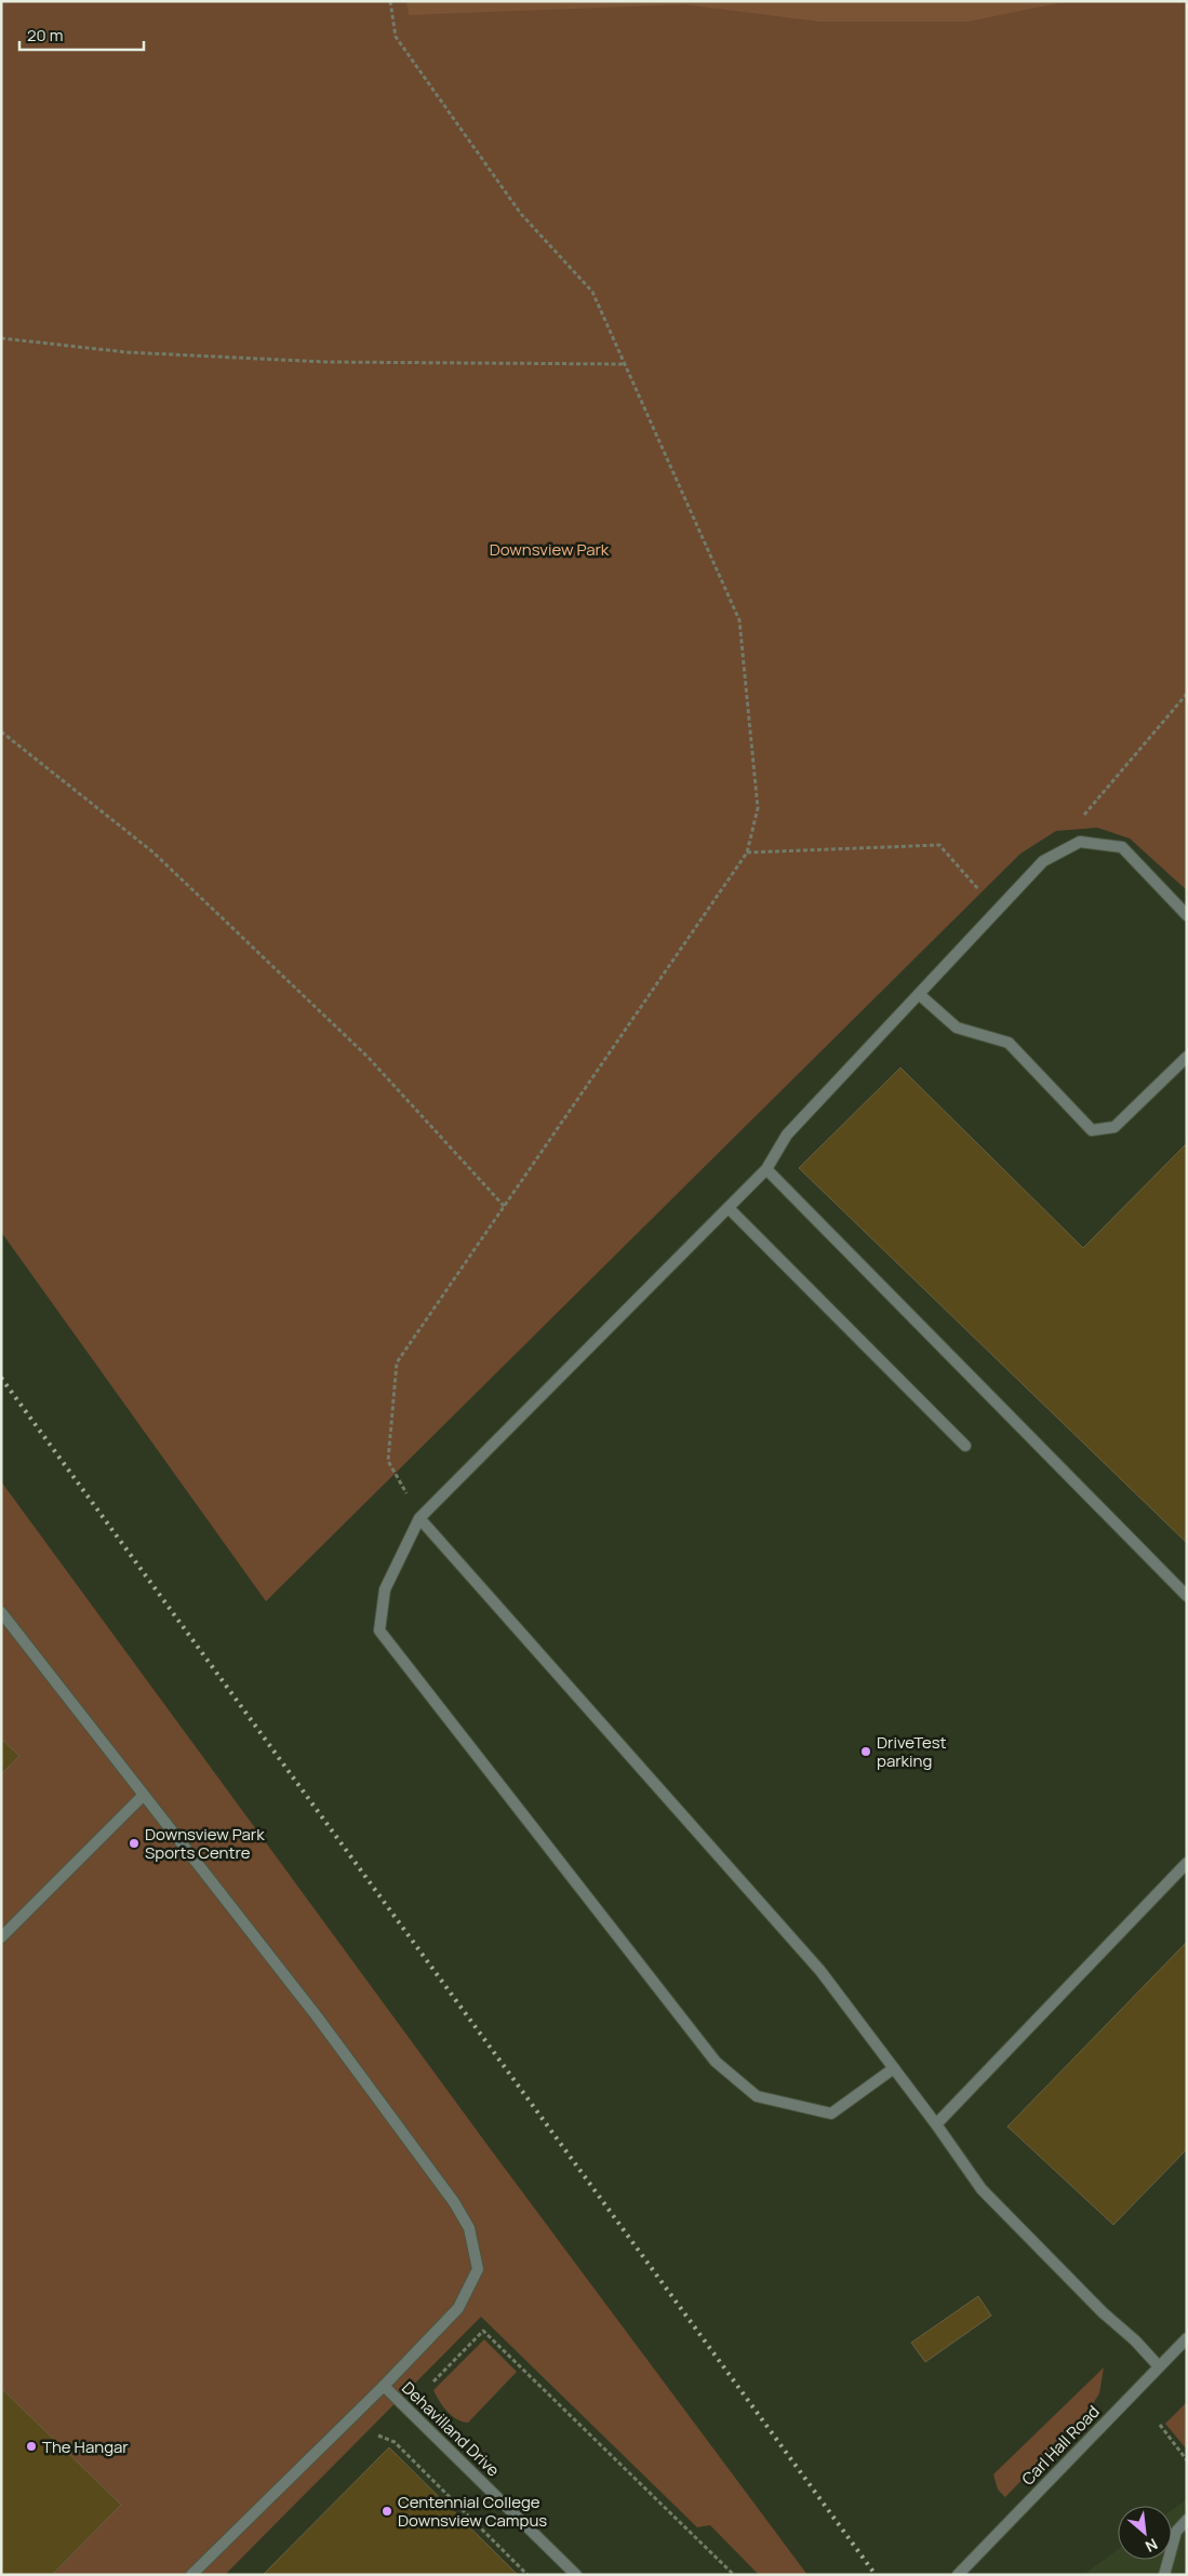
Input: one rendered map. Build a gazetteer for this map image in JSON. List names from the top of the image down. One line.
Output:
{"streets":{"street":["Dehavilland Drive","Carl Hall Road"]},"parks":["Downsview Park"],"places":["DriveTest parking","Downsview Park Sports Centre","The Hangar","Centennial College Downsview Campus"],"scale_bar":"20 m","north":"bottom right"}
